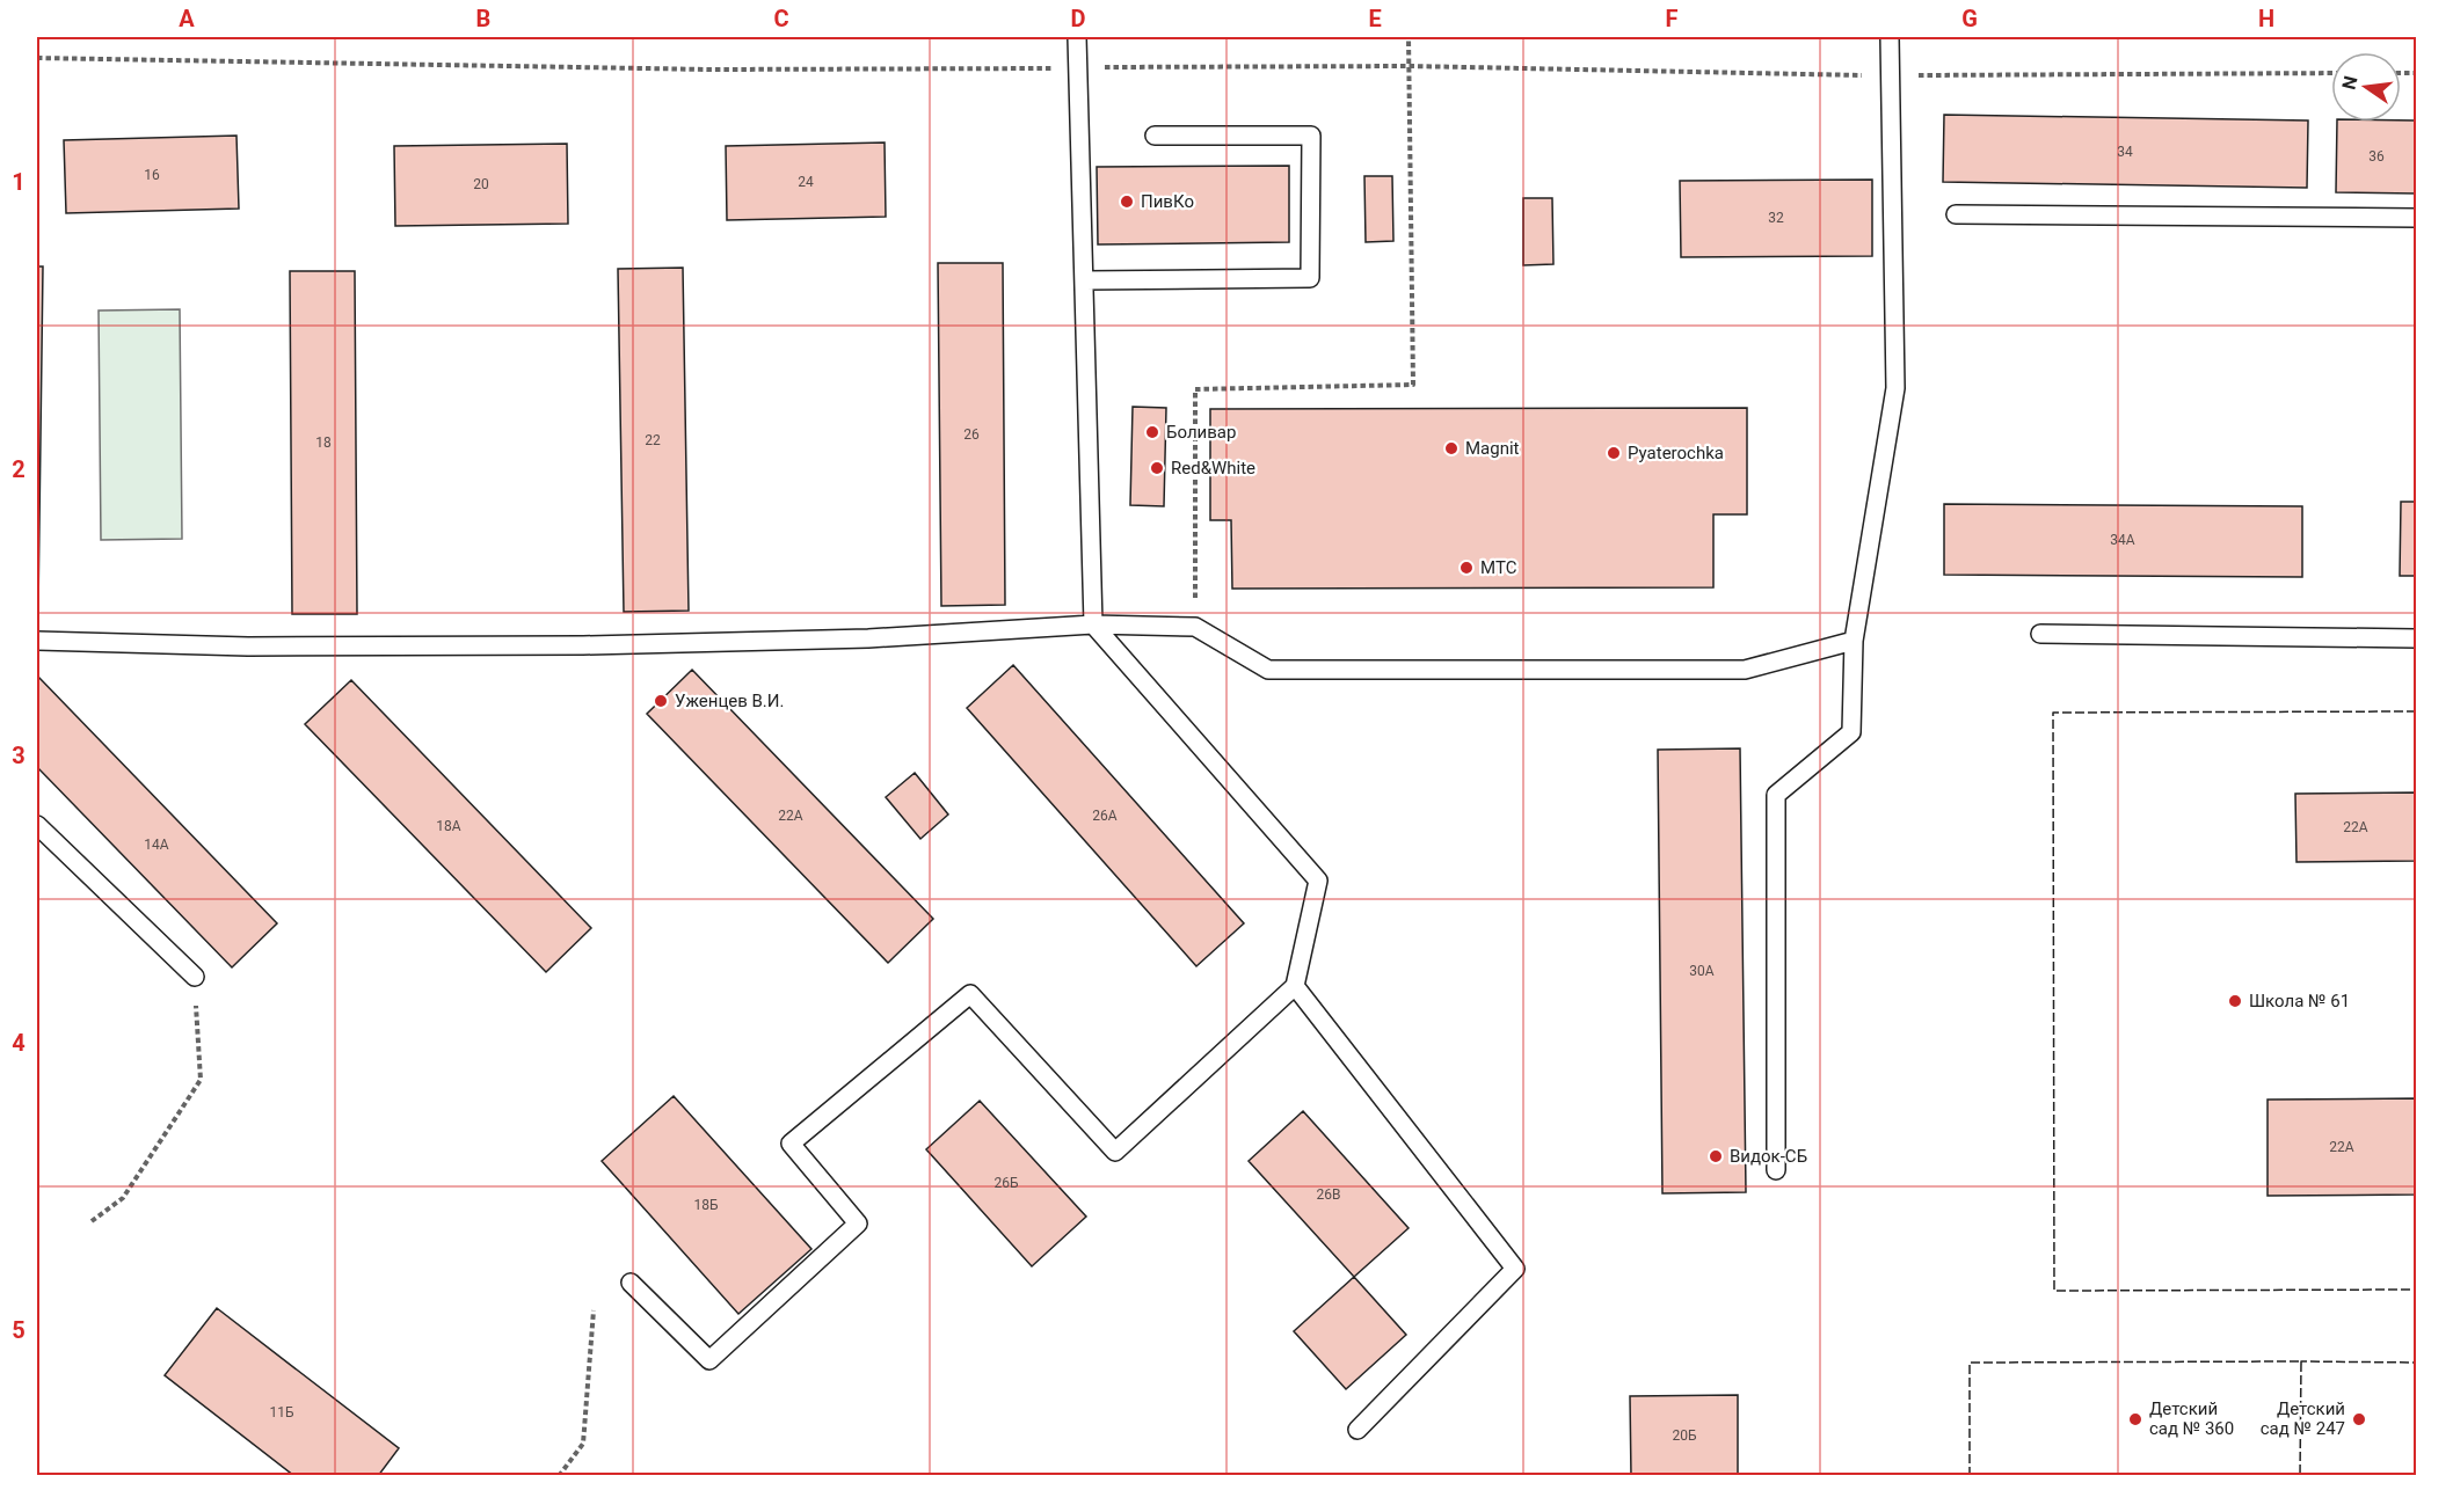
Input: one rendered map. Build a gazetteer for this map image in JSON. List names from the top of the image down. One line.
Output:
{"places":["ПивКо","Боливар","Magnit","Pyaterochka","Red&White","МТС","Уженцев В.И.","Школа № 61","Видок-СБ","Детский сад № 360","Детский сад № 247"],"house_numbers":["34","36","16","24","20","32","26","22","18","34А","22А","26А","18А","22А","14А","30А","22А","26Б","26В","18Б","11Б","20Б"],"north":"left","grid":{"columns":["A","B","C","D","E","F","G","H"],"rows":["1","2","3","4","5"]}}
